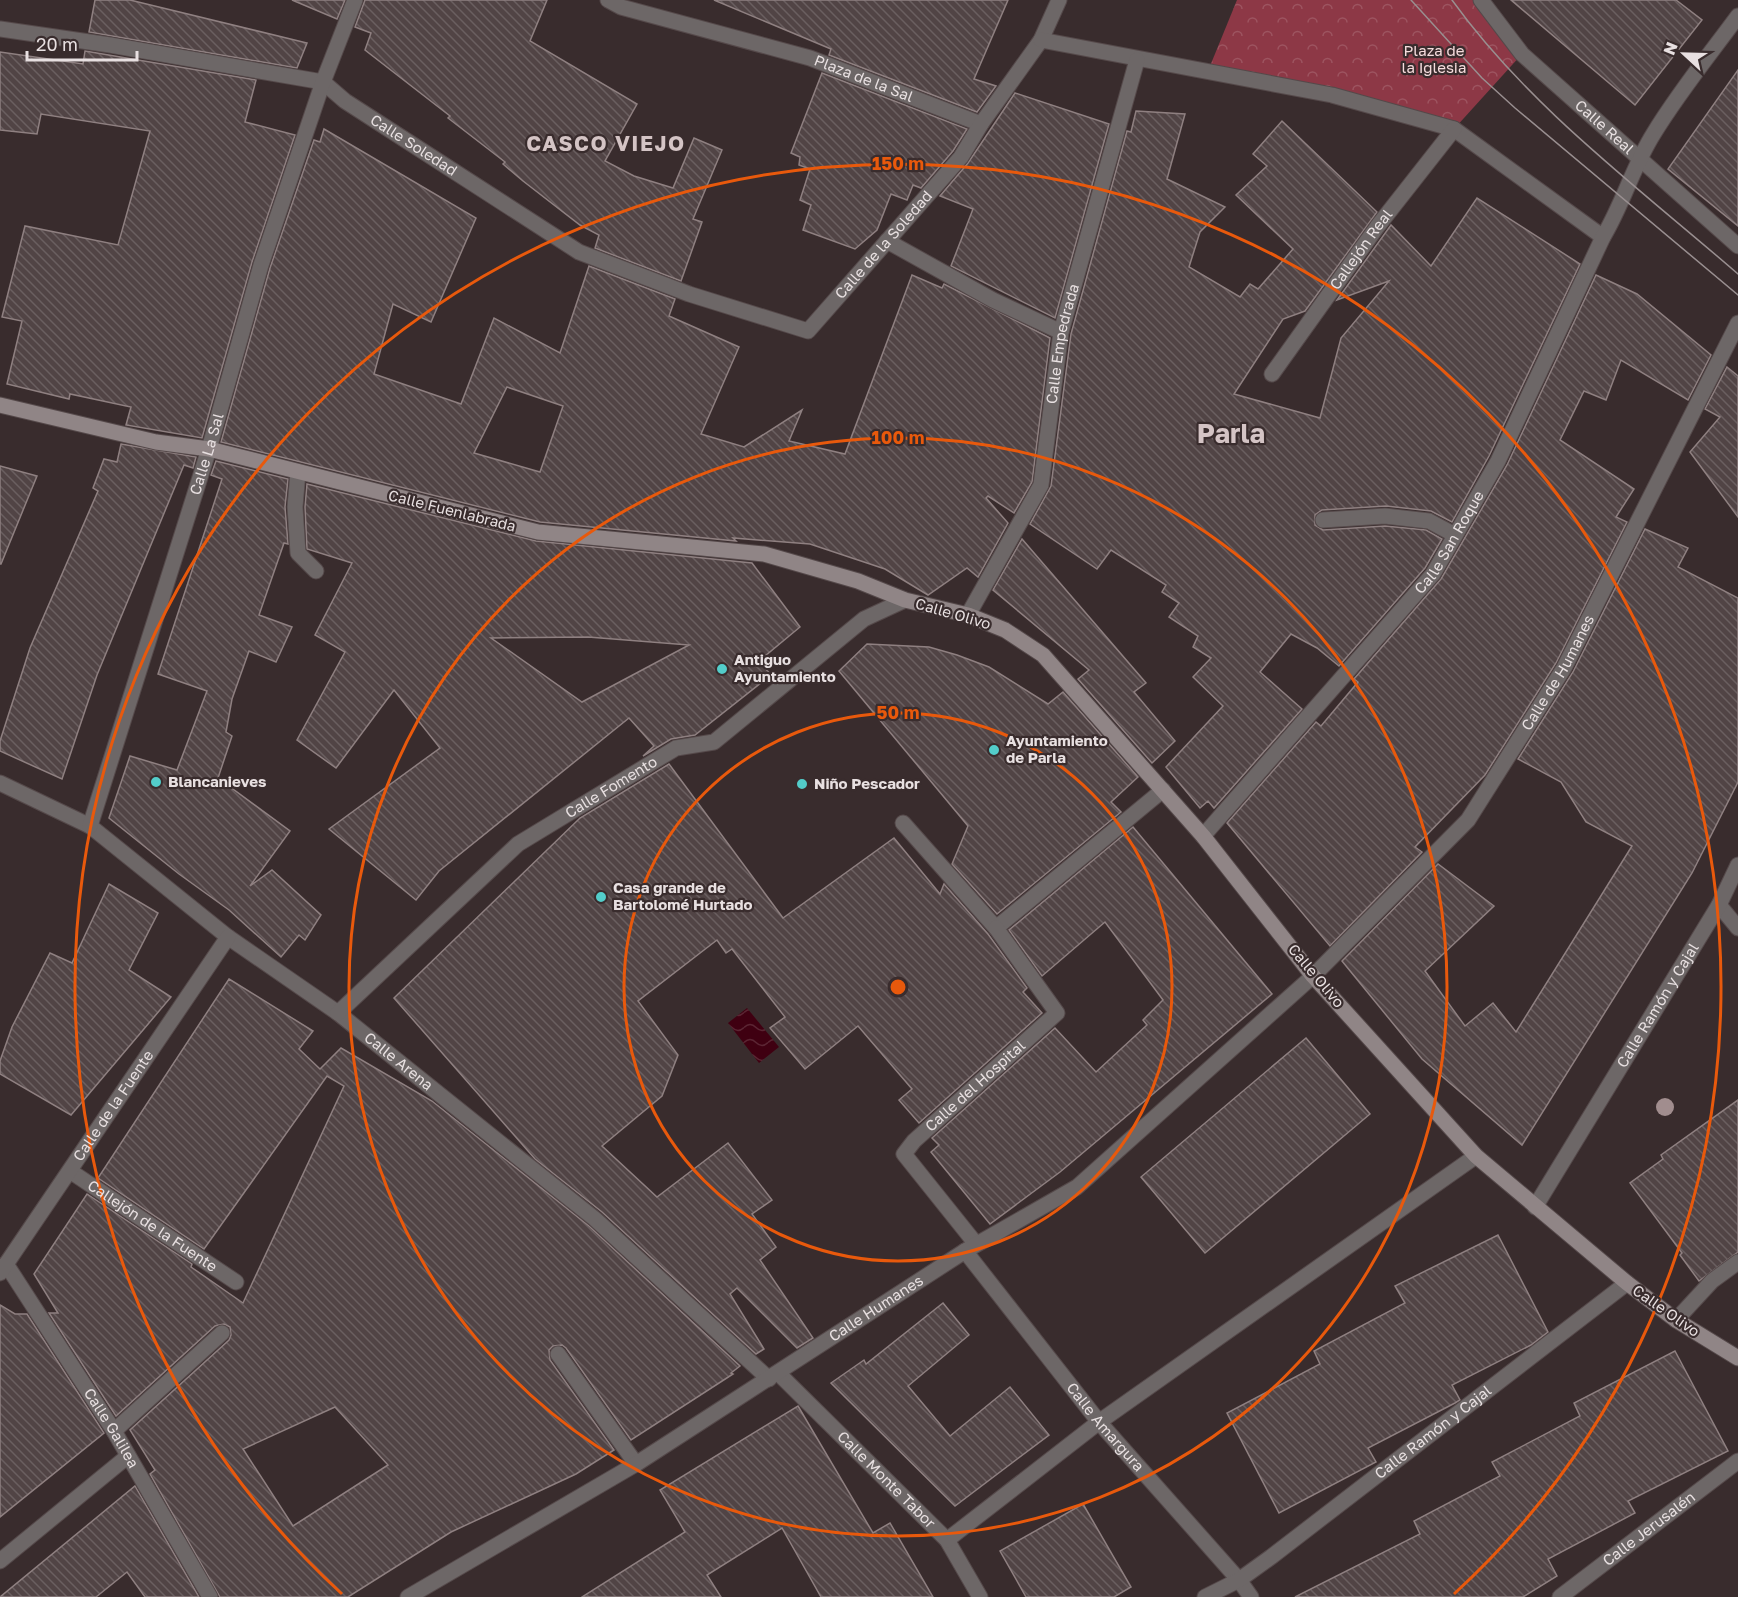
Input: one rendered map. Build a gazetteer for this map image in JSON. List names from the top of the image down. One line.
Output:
{"streets":{"street":["Plaza de la Sal","Calle Real","Calle Soledad","Calle de la Soledad","Callejón Real","Calle Empedrada","Calle La Sal","Calle Fuenlabrada","Calle San Roque","Calle Olivo","Calle de Humanes","Calle Fomento","Calle Ramón y Cajal","Calle Arena","Calle del Hospital","Calle de la Fuente","Callejón de la Fuente","Calle Humanes","Calle Amargura","Calle Galilea","Calle Monte Tabor","Calle Jerusalén"]},"crossings":[["Plaza de la Sal","Calle de la Soledad"],["Calle Real","Calle San Roque"],["Calle Soledad","Calle de la Soledad"],["Calle Soledad","Calle La Sal"],["Calle Empedrada","Calle Olivo"],["Calle La Sal","Calle Fuenlabrada"],["Calle La Sal","Calle Arena"],["Calle Fuenlabrada","Calle Olivo"],["Calle Fuenlabrada","Calle Fomento"],["Calle San Roque","Calle Olivo"],["Calle Olivo","Calle de Humanes"],["Calle Olivo","Calle Fomento"],["Calle Olivo","Calle Ramón y Cajal"],["Calle Olivo","Calle Humanes"],["Calle de Humanes","Calle Humanes"],["Calle Fomento","Calle Arena"],["Calle Ramón y Cajal","Calle Amargura"],["Calle Arena","Calle de la Fuente"],["Calle Arena","Calle Humanes"],["Calle Arena","Calle Monte Tabor"],["Calle del Hospital","Calle Humanes"],["Calle del Hospital","Calle Amargura"],["Calle de la Fuente","Callejón de la Fuente"],["Calle de la Fuente","Calle Galilea"],["Calle Humanes","Calle Amargura"],["Calle Humanes","Calle Monte Tabor"]],"districts":["CASCO VIEJO","Parla"],"parks":["Plaza de la Iglesia"],"places":["Antiguo Ayuntamiento","Ayuntamiento de Parla","Blancanieves","Niño Pescador","Casa grande de Bartolomé Hurtado"],"scale_bar":"20 m","north":"left","rings":["150 m","100 m","50 m"]}
